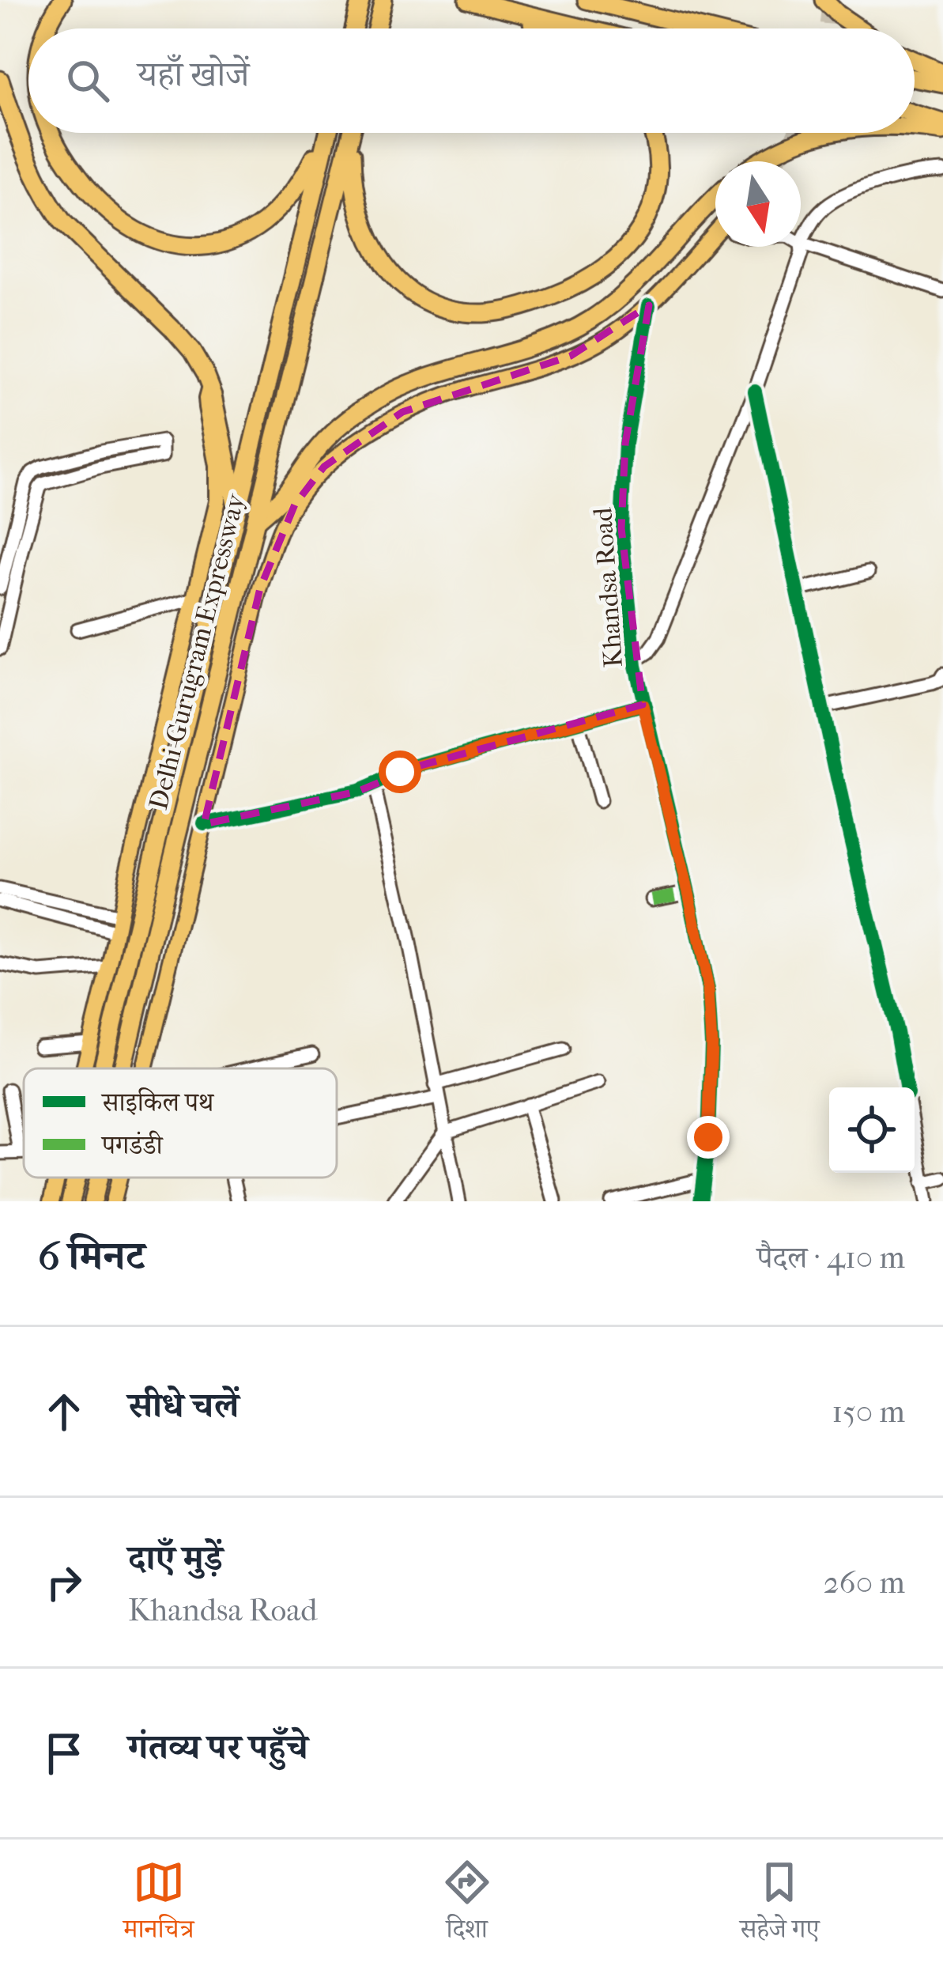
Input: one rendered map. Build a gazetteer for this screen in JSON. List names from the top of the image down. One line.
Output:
{"streets":{"highway":["Delhi-Gurugram Expressway"],"street":["Khandsa Road"]},"legend":["साइकिल पथ","पगडंडी"],"north":"bottom","page":{"search":"यहाँ खोजें","heading":["6 मिनट","पैदल · 410 m"],"list":[["सीधे चलें","150 m"],["दाएँ मुड़ें","Khandsa Road","260 m"],"गंतव्य पर पहुँचे"],"nav":["मानचित्र","दिशा","सहेजे गए"]}}
